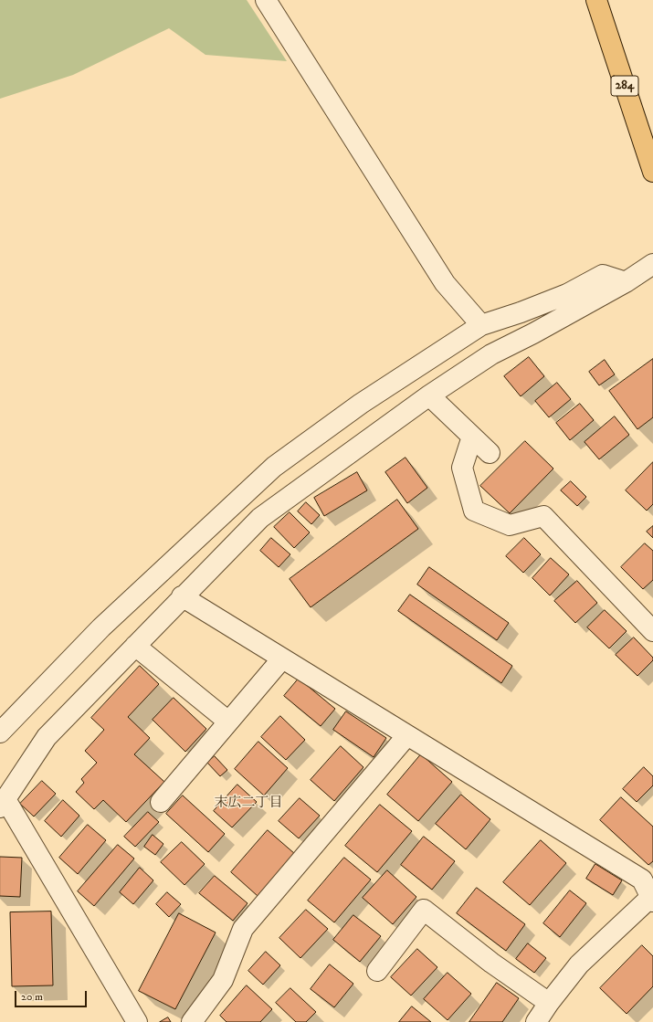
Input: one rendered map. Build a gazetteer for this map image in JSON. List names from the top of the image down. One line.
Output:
{"streets":{"highway":["284"]},"districts":["末広二丁目"],"scale_bar":"20 m"}
